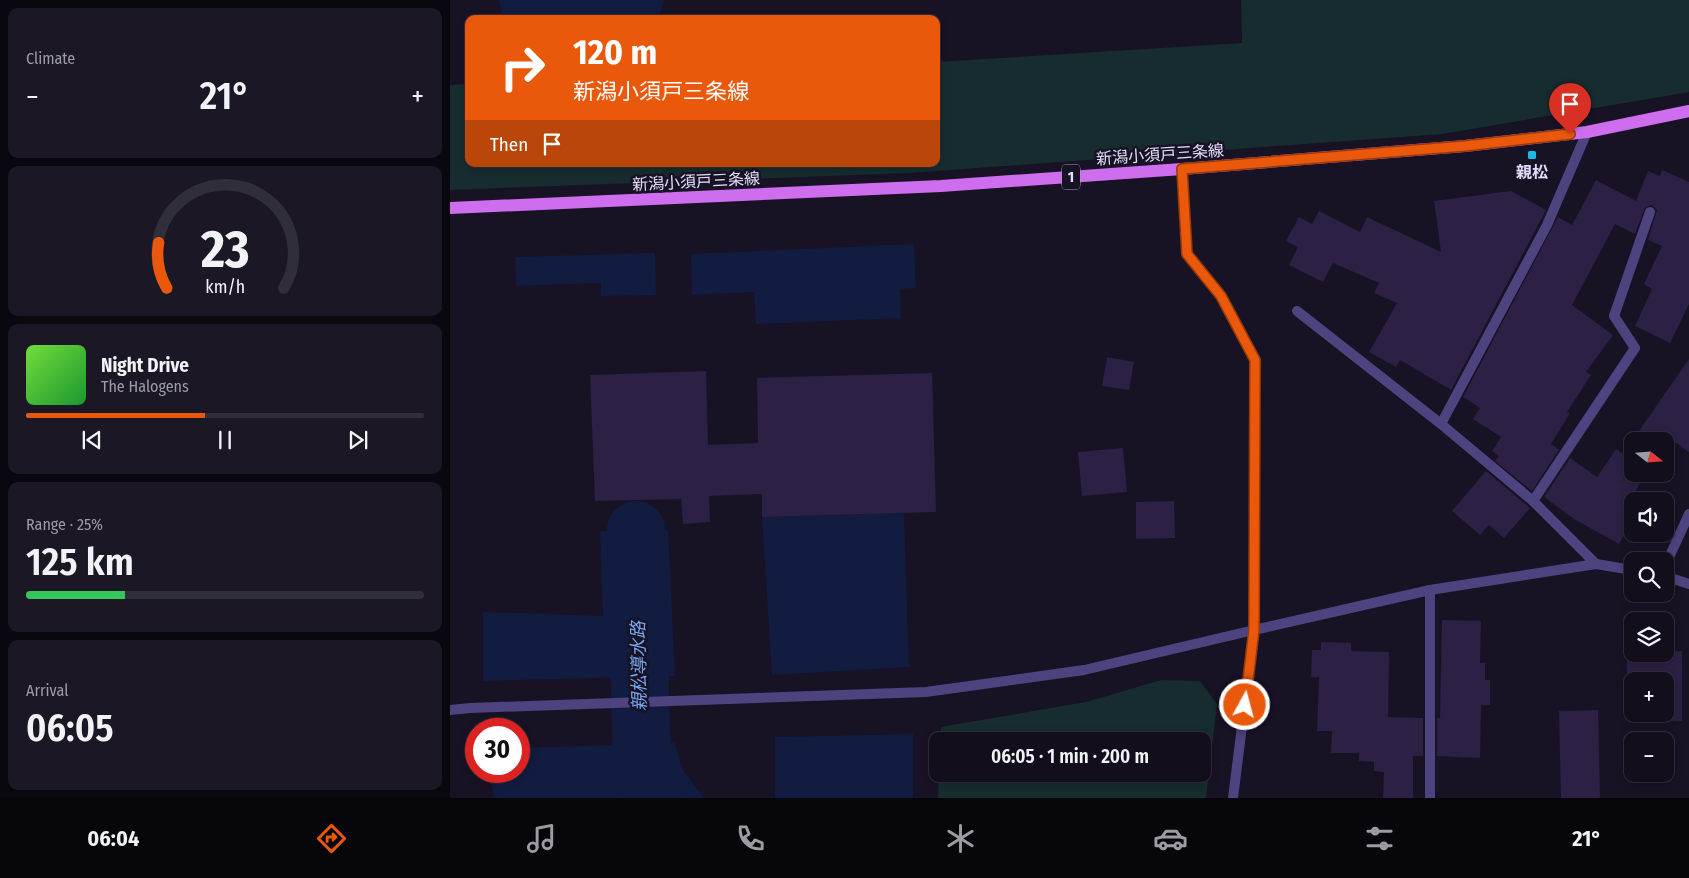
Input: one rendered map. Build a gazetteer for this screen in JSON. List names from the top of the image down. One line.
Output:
{"streets":{"main road":["新潟小須戸三条線","1"]},"water":["親松導水路"],"places":{"transit":["親松"]},"north":"right","page":{"tile":["Climate",["Range · 25%","125 km"],["Arrival","06:05"]],"turn":["120 m","新潟小須戸三条線"],"heat":["−","21°","+"],"then":"Then","song":["Night Drive","The Halogens"],"map_buttons":["+","−"],"limit":"30","trip":"06:05 · 1 min · 200 m","tabs":["06:04","21°"],"gauge":["23","km/h"]}}
